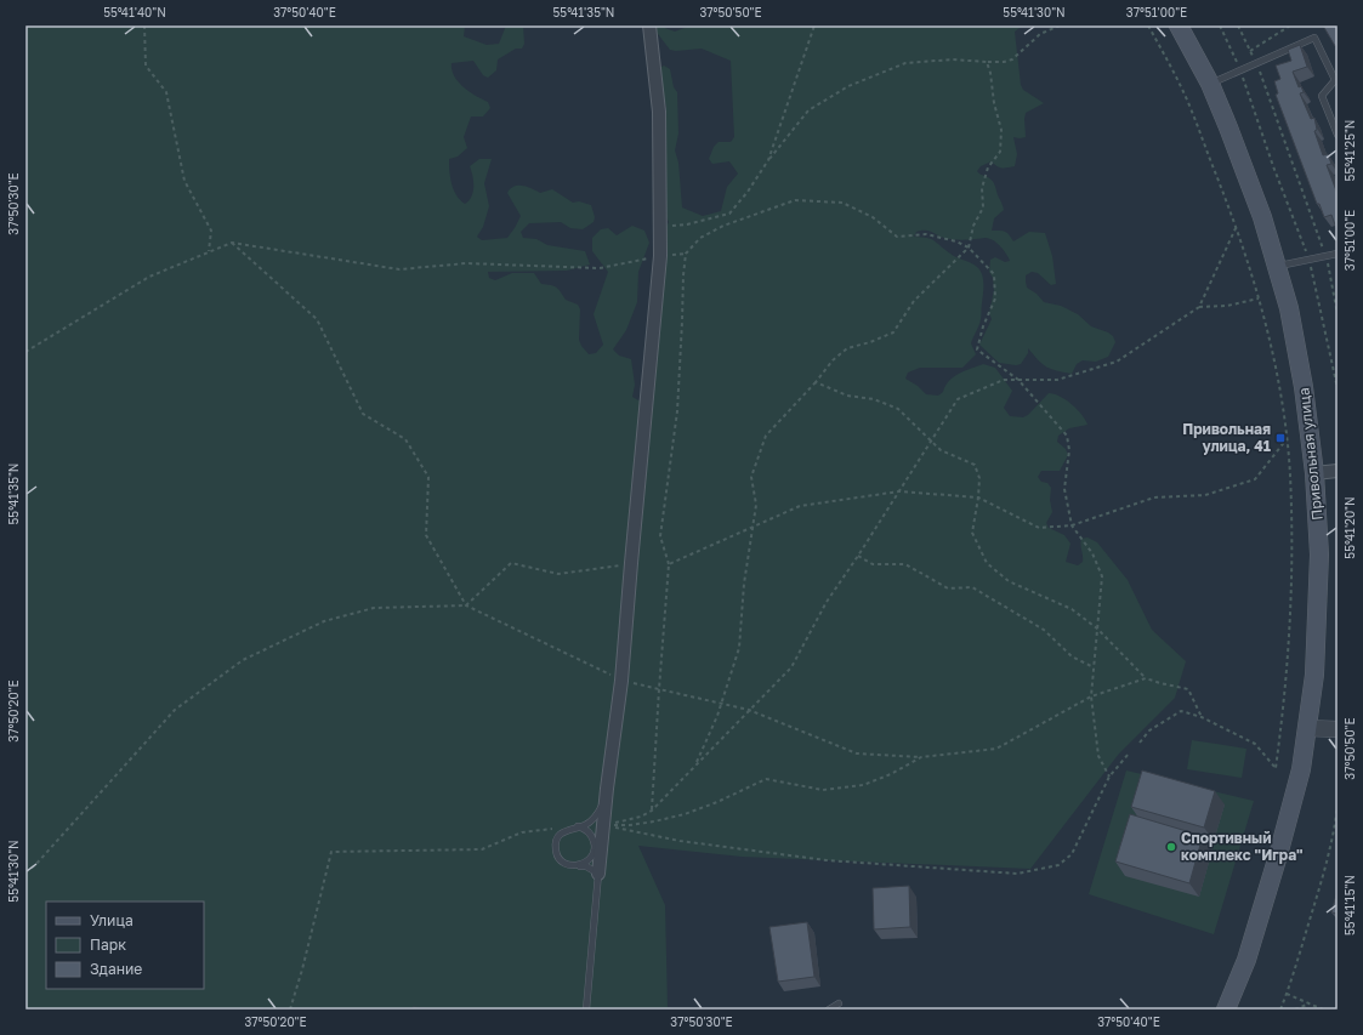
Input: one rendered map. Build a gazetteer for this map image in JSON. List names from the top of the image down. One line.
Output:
{"streets":{"main road":["Привольная улица"]},"places":{"transit":["Привольная улица, 41"],"other":["Спортивный комплекс \"Игра\""]},"legend":["Улица","Парк","Здание"],"coordinates":["55°41'40\"N","37°50'40\"E","55°41'35\"N","37°50'50\"E","55°41'30\"N","37°51'00\"E","55°41'25\"N","37°50'30\"E","55°41'20\"N","37°50'20\"E","55°41'15\"N"]}
